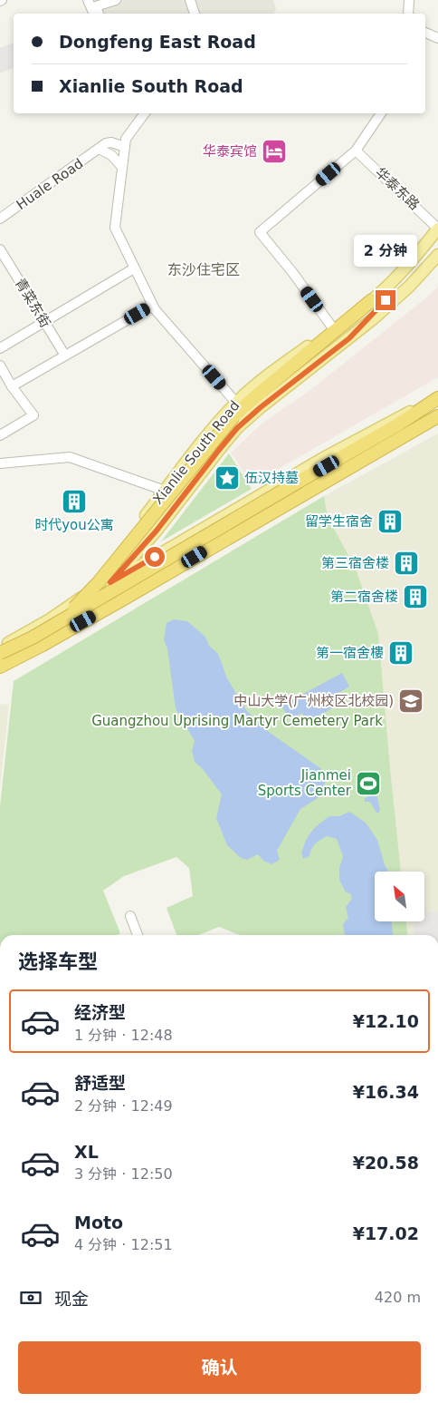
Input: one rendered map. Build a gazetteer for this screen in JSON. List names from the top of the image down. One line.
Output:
{"streets":{"main road":["Xianlie South Road"],"street":["Huale Road","华泰东路","青菜东街"]},"crossings":[["华泰东路","Xianlie South Road"]],"districts":["东沙住宅区"],"parks":["Guangzhou Uprising Martyr Cemetery Park"],"places":{"hotel":["华泰宾馆"],"place":["伍汉持墓"],"building":["时代you公寓","留学生宿舍","第三宿舍楼","第二宿舍楼","第一宿舍樓"],"school or university":["中山大学(广州校区北校园)"],"sports":["Jianmei Sports Center"]},"north":"top left","page":{"banner":["Dongfeng East Road","Xianlie South Road"],"bubble":"2 分钟","heading":"选择车型","list":[{"name":"经济型","note":"1 分钟 · 12:48","value":"¥12.10"},{"name":"舒适型","note":"2 分钟 · 12:49","value":"¥16.34"},{"name":"XL","note":"3 分钟 · 12:50","value":"¥20.58"},{"name":"Moto","note":"4 分钟 · 12:51","value":"¥17.02"}],"pay":["现金","420 m"],"buttons":"确认"}}
